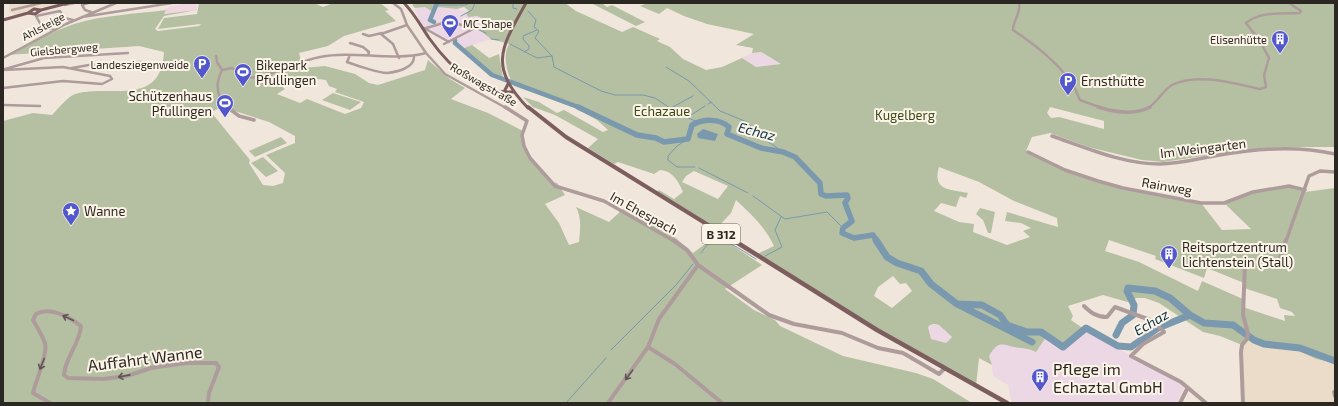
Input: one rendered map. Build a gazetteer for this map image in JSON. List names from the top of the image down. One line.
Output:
{"streets":{"main road":["B 312"],"street":["Ahlsteige","Gielsbergweg","Roßwagstraße","Im Weingarten","Rainweg","Im Ehespach","Auffahrt Wanne"]},"crossings":[["Roßwagstraße","Im Ehespach"],["Im Ehespach","B 312"]],"water":["Echaz"],"parks":["Echazaue","Kugelberg"],"places":{"sports":["MC Shape","Bikepark Pfullingen","Schützenhaus Pfullingen"],"building":["Elisenhütte","Reitsportzentrum Lichtenstein (Stall)","Pflege im Echaztal GmbH"],"parking":["Landesziegenweide","Ernsthütte"],"place":["Wanne"]}}
